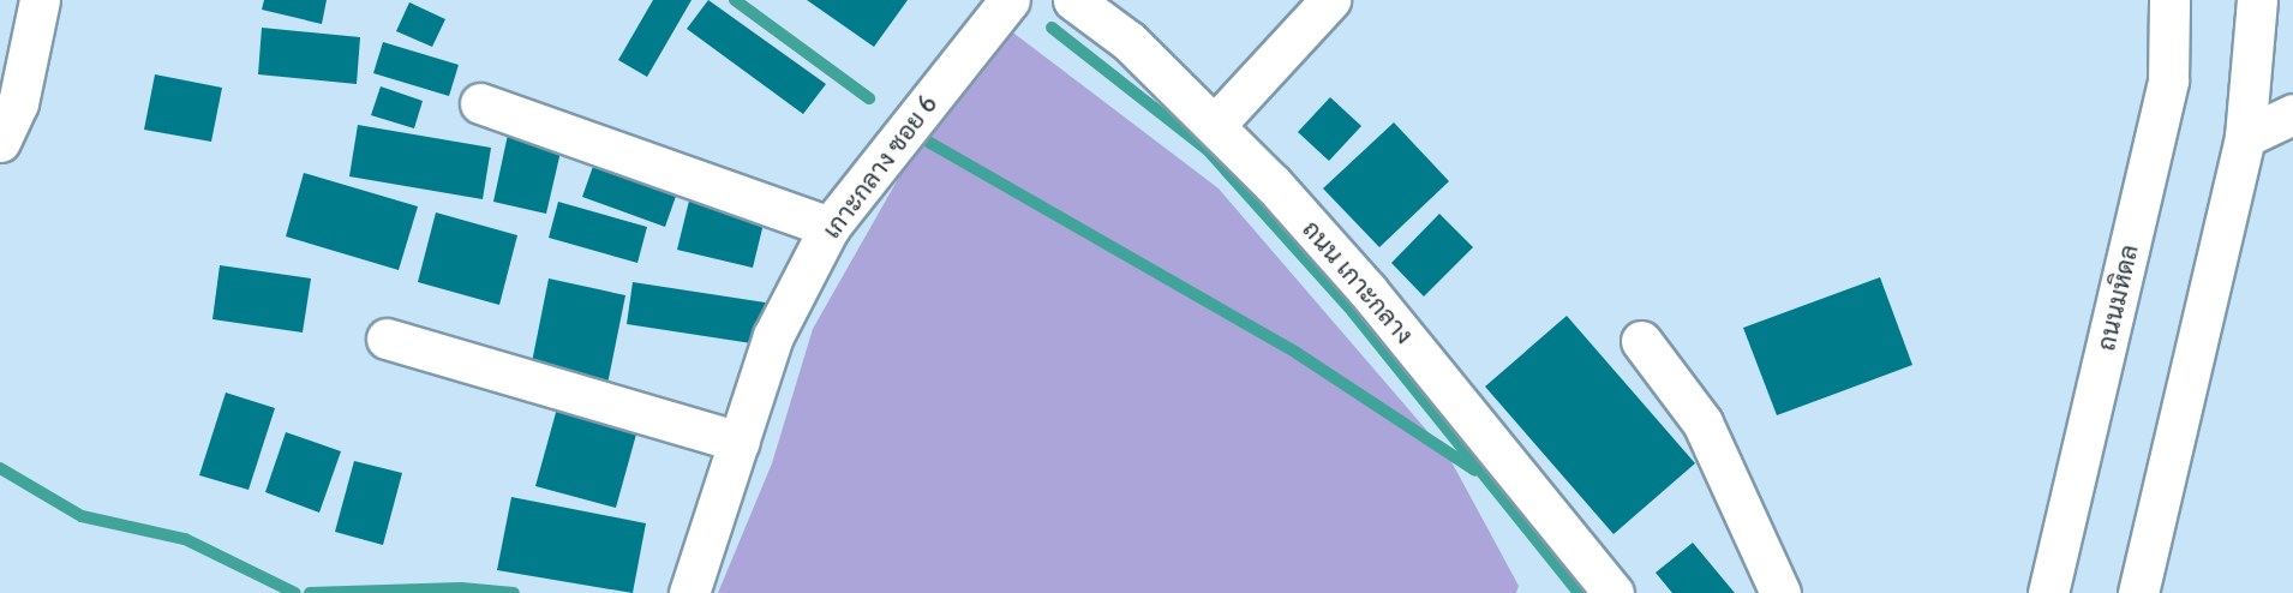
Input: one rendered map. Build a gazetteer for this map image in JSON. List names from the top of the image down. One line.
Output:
{"streets":{"street":["เกาะกลาง ซอย 6","ถนน เกาะกลาง","ถนนมหิดล"]}}
